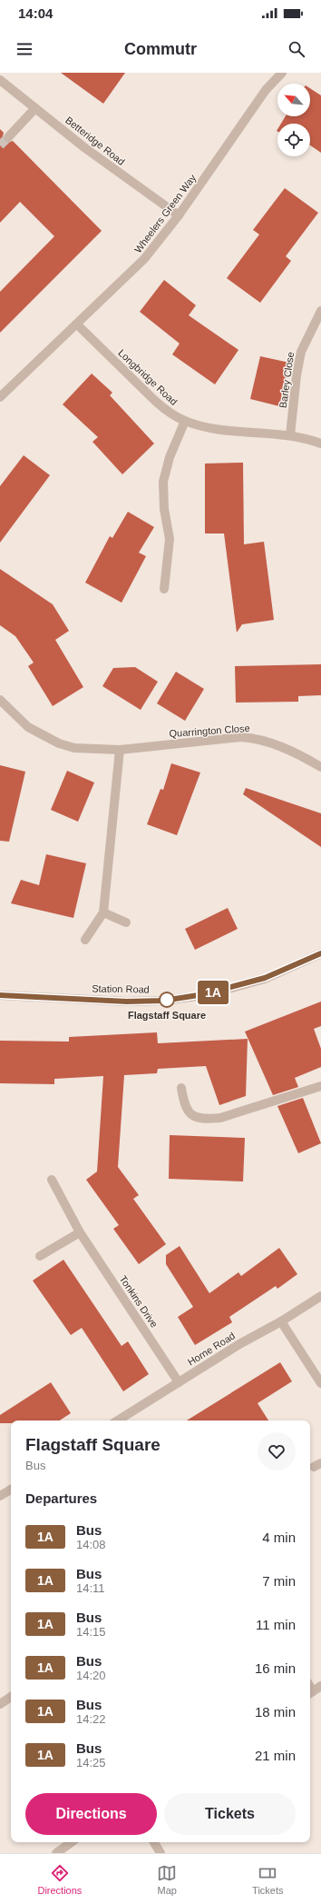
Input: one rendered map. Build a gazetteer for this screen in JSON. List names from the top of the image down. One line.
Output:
{"streets":{"street":["Betteridge Road","Wheelers Green Way","Longbridge Road","Barley Close","Quarrington Close","Station Road","Tonkins Drive","Horne Road"]},"crossings":[["Betteridge Road","Wheelers Green Way"],["Wheelers Green Way","Longbridge Road"],["Longbridge Road","Barley Close"],["Tonkins Drive","Horne Road"]],"places":["Flagstaff Square"],"lines":["bus line 1A"],"north":"top left","page":{"status":"14:04","header":"Commutr","on_map":"1A","heading":[["Flagstaff Square","Bus"],"Departures"],"list":[{"mark":"1A","name":"Bus","note":"14:08","value":"4 min"},{"mark":"1A","name":"Bus","note":"14:11","value":"7 min"},{"mark":"1A","name":"Bus","note":"14:15","value":"11 min"},{"mark":"1A","name":"Bus","note":"14:20","value":"16 min"},{"mark":"1A","name":"Bus","note":"14:22","value":"18 min"},{"mark":"1A","name":"Bus","note":"14:25","value":"21 min"}],"buttons":["Directions","Tickets"],"tabs":["Directions","Map","Tickets"]}}
